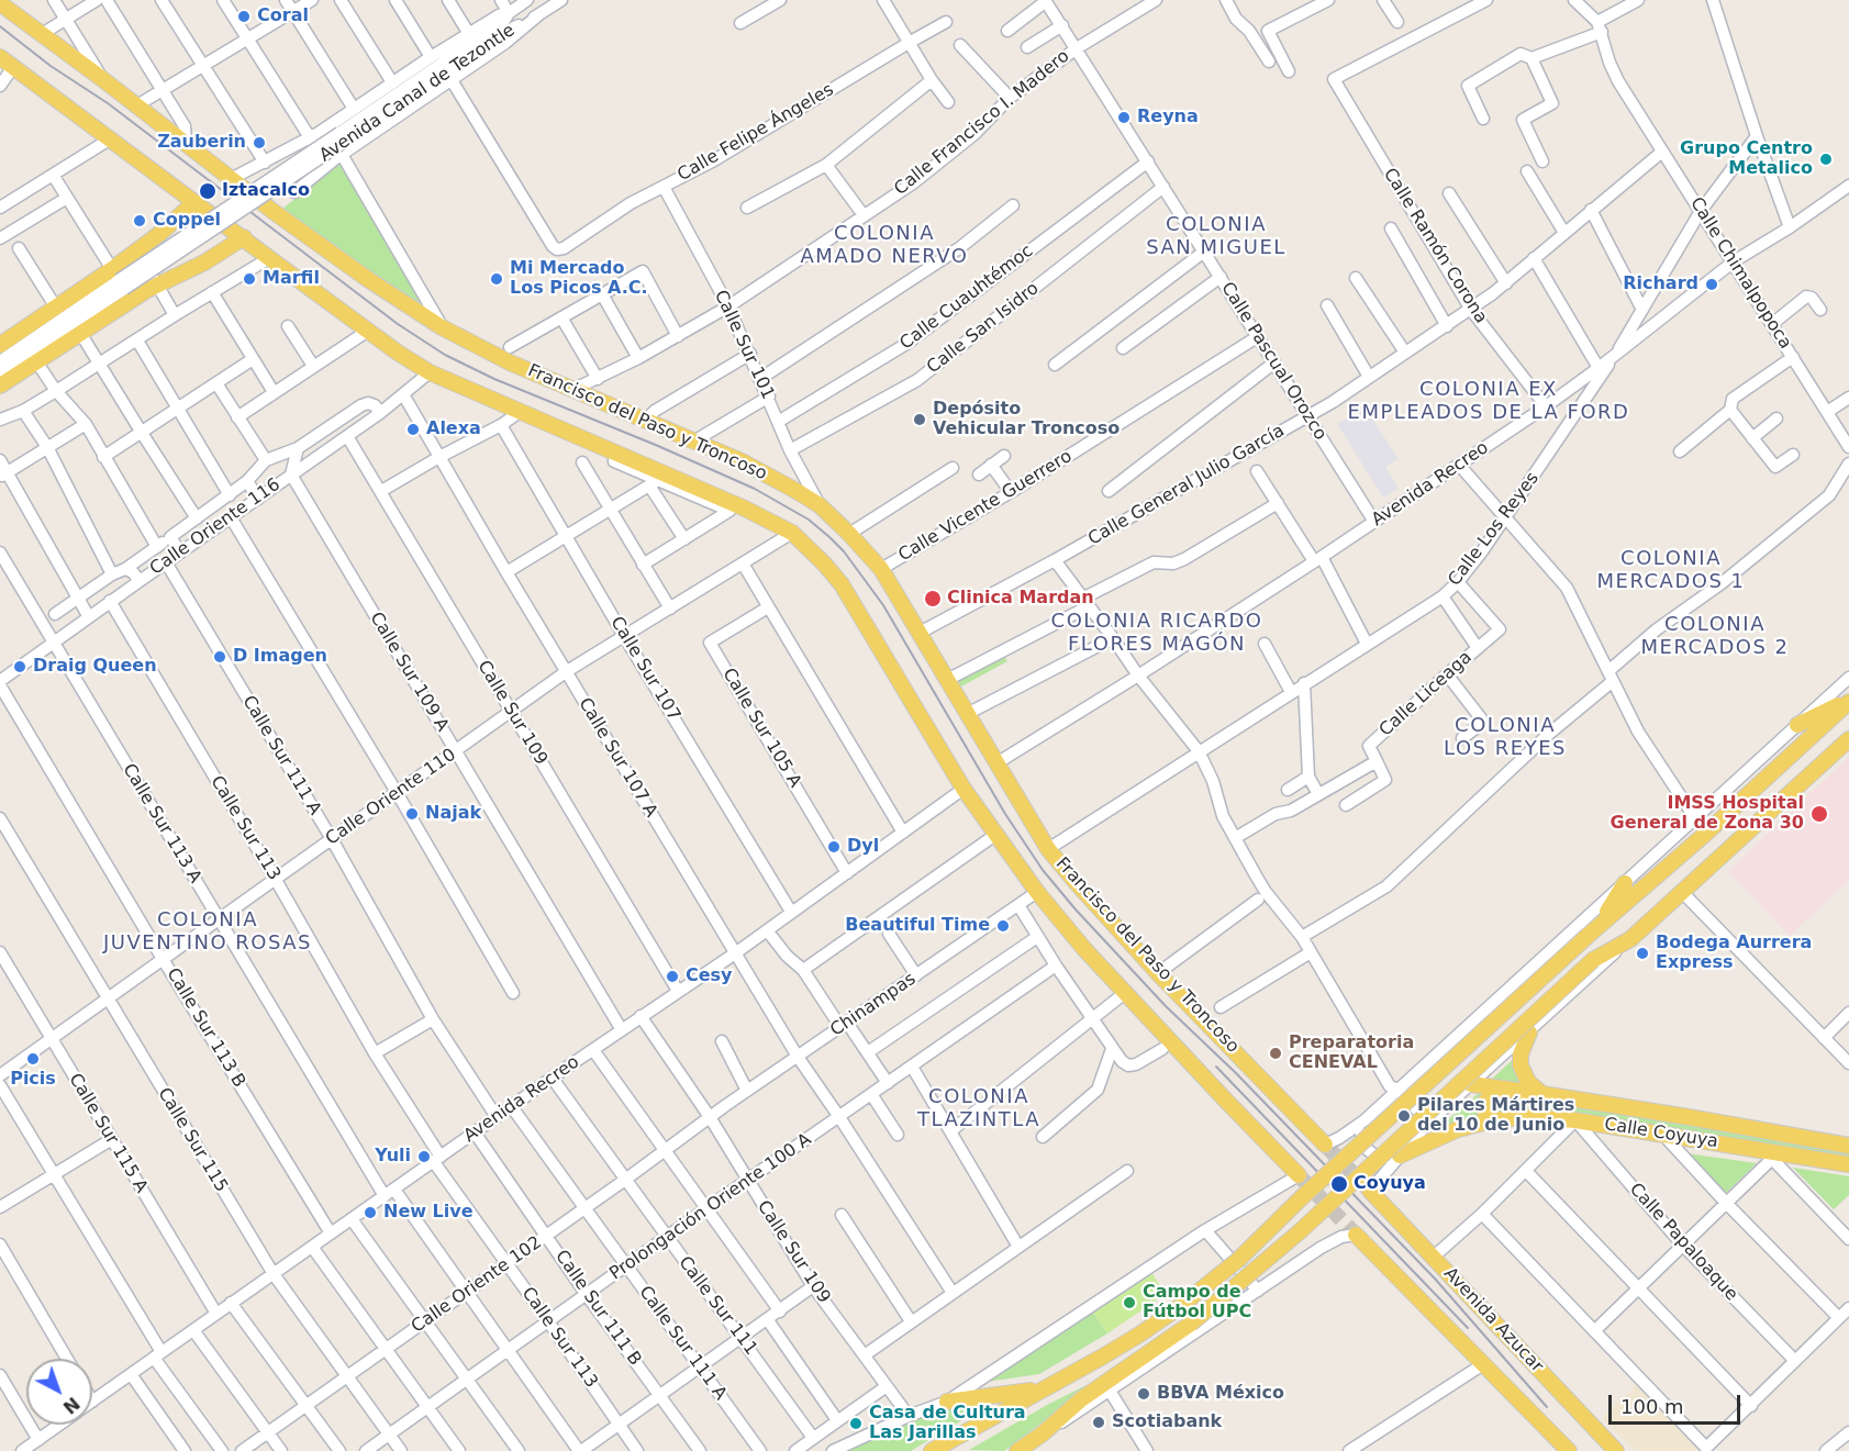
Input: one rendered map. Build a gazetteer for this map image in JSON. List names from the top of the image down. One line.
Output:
{"streets":{"main road":["Avenida Canal de Tezontle","Francisco del Paso y Troncoso","Calle Coyuya","Avenida Azucar"],"street":["Calle Francisco I. Madero","Calle Felipe Ángeles","Calle Ramón Corona","Calle Chimalpopoca","Calle Cuauhtémoc","Calle San Isidro","Calle Sur 101","Calle Pascual Orozco","Avenida Recreo","Calle General Julio García","Calle Vicente Guerrero","Calle Oriente 116","Calle Los Reyes","Calle Sur 107","Calle Sur 109 A","Calle Liceaga","Calle Sur 109","Calle Sur 105 A","Calle Sur 111 A","Calle Sur 107 A","Calle Oriente 110","Calle Sur 113 A","Calle Sur 113","Chinampas","Calle Sur 113 B","Calle Sur 115 A","Calle Sur 115","Prolongación Oriente 100 A","Calle Papaloaque","Calle Oriente 102","Calle Sur 111","Calle Sur 111 B"]},"crossings":[["Avenida Canal de Tezontle","Calle Felipe Ángeles"],["Avenida Canal de Tezontle","Francisco del Paso y Troncoso"],["Calle Francisco I. Madero","Calle Sur 101"],["Calle Francisco I. Madero","Calle Pascual Orozco"],["Calle Francisco I. Madero","Francisco del Paso y Troncoso"],["Calle Felipe Ángeles","Calle Sur 101"],["Calle Ramón Corona","Avenida Recreo"],["Calle Ramón Corona","Calle General Julio García"],["Calle Chimalpopoca","Avenida Recreo"],["Calle Chimalpopoca","Calle General Julio García"],["Calle Chimalpopoca","Calle Los Reyes"],["Calle Cuauhtémoc","Calle Sur 101"],["Calle Cuauhtémoc","Calle Pascual Orozco"],["Calle San Isidro","Calle Sur 101"],["Calle San Isidro","Calle Pascual Orozco"],["Calle Sur 101","Francisco del Paso y Troncoso"],["Calle Pascual Orozco","Avenida Recreo"],["Calle Pascual Orozco","Calle General Julio García"],["Calle Pascual Orozco","Calle Vicente Guerrero"],["Francisco del Paso y Troncoso","Avenida Recreo"],["Francisco del Paso y Troncoso","Calle General Julio García"],["Francisco del Paso y Troncoso","Calle Vicente Guerrero"],["Francisco del Paso y Troncoso","Calle Oriente 116"],["Francisco del Paso y Troncoso","Calle Los Reyes"],["Francisco del Paso y Troncoso","Calle Oriente 110"],["Francisco del Paso y Troncoso","Chinampas"],["Avenida Recreo","Calle Los Reyes"],["Avenida Recreo","Calle Sur 107"],["Avenida Recreo","Calle Sur 109 A"],["Avenida Recreo","Calle Sur 109"],["Avenida Recreo","Calle Sur 105 A"],["Avenida Recreo","Calle Sur 111 A"],["Avenida Recreo","Calle Sur 107 A"],["Avenida Recreo","Calle Sur 113 A"],["Avenida Recreo","Calle Sur 113"],["Avenida Recreo","Calle Sur 113 B"],["Avenida Recreo","Calle Sur 115 A"],["Avenida Recreo","Calle Sur 115"],["Avenida Recreo","Calle Sur 111"],["Avenida Recreo","Calle Sur 111 B"],["Calle Oriente 116","Calle Sur 109 A"],["Calle Oriente 116","Calle Sur 109"],["Calle Oriente 116","Calle Sur 111 A"],["Calle Oriente 116","Calle Sur 107 A"],["Calle Oriente 116","Calle Sur 113 A"],["Calle Oriente 116","Calle Sur 113"],["Calle Oriente 116","Calle Sur 113 B"],["Calle Los Reyes","Calle Liceaga"],["Calle Sur 107","Calle Oriente 110"],["Calle Sur 109 A","Calle Oriente 110"],["Calle Sur 109","Calle Oriente 110"],["Calle Sur 109","Chinampas"],["Calle Sur 109","Prolongación Oriente 100 A"],["Calle Sur 109","Calle Oriente 102"],["Calle Sur 111 A","Calle Oriente 110"],["Calle Sur 111 A","Prolongación Oriente 100 A"],["Calle Sur 111 A","Calle Oriente 102"],["Calle Sur 107 A","Calle Oriente 110"],["Calle Sur 107 A","Chinampas"],["Calle Sur 107 A","Prolongación Oriente 100 A"],["Calle Oriente 110","Calle Sur 113 A"],["Calle Oriente 110","Calle Sur 113"],["Calle Oriente 110","Calle Sur 113 B"],["Calle Oriente 110","Calle Sur 115 A"],["Calle Oriente 110","Calle Sur 115"],["Calle Sur 113 A","Prolongación Oriente 100 A"],["Calle Sur 113 A","Calle Oriente 102"],["Calle Sur 113","Prolongación Oriente 100 A"],["Calle Sur 113","Calle Oriente 102"],["Chinampas","Calle Oriente 102"],["Calle Coyuya","Calle Papaloaque"],["Calle Sur 115","Prolongación Oriente 100 A"],["Calle Sur 115","Calle Oriente 102"],["Prolongación Oriente 100 A","Calle Sur 111"],["Prolongación Oriente 100 A","Calle Sur 111 B"],["Calle Oriente 102","Calle Sur 111"],["Calle Oriente 102","Calle Sur 111 B"]],"districts":["COLONIA SAN MIGUEL","COLONIA AMADO NERVO","COLONIA EX EMPLEADOS DE LA FORD","COLONIA MERCADOS 1","COLONIA RICARDO FLORES MAGÓN","COLONIA MERCADOS 2","COLONIA LOS REYES","COLONIA JUVENTINO ROSAS","COLONIA TLAZINTLA"],"places":["Coral","Reyna","Zauberin","Grupo Centro Metalico","Iztacalco","Coppel","Marfil","Mi Mercado Los Picos A.C.","Richard","Depósito Vehicular Troncoso","Alexa","Clinica Mardan","D Imagen","Draig Queen","Najak","IMSS Hospital General de Zona 30","Dyl","Beautiful Time","Bodega Aurrera Express","Cesy","Preparatoria CENEVAL","Picis","Pilares Mártires del 10 de Junio","Yuli","Coyuya","New Live","Campo de Fútbol UPC","BBVA México","Scotiabank","Casa de Cultura Las Jarillas"],"scale_bar":"100 m","north":"bottom right"}
